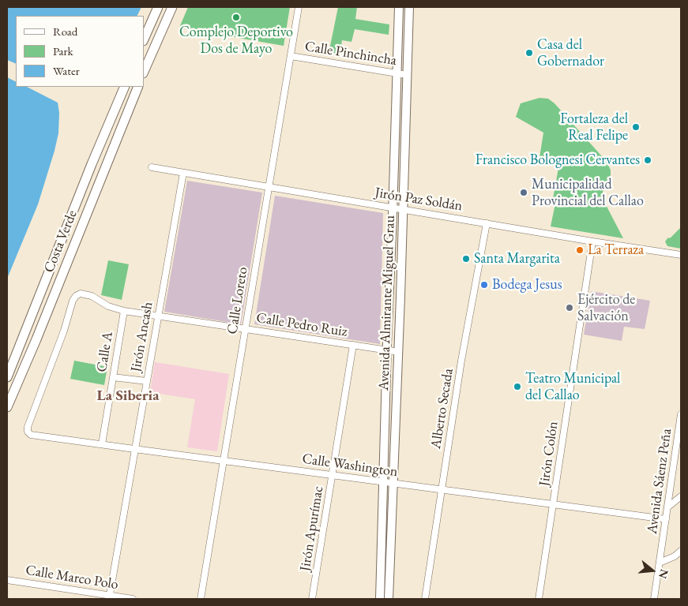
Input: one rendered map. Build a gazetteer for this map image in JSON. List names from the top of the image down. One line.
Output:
{"streets":{"highway":["Costa Verde"],"main road":["Avenida Almirante Miguel Grau"],"street":["Calle Pinchincha","Jirón Paz Soldán","Calle Loreto","Calle Pedro Ruiz","Jirón Ancash","Calle A","Alberto Secada","Jirón Colón","Calle Washington","Avenida Sáenz Peña","Jirón Apurímac","Calle Marco Polo"]},"crossings":[["Calle Pinchincha","Calle Loreto"],["Calle Pinchincha","Avenida Almirante Miguel Grau"],["Jirón Paz Soldán","Calle Loreto"],["Jirón Paz Soldán","Avenida Almirante Miguel Grau"],["Jirón Paz Soldán","Jirón Ancash"],["Jirón Paz Soldán","Alberto Secada"],["Jirón Paz Soldán","Jirón Colón"],["Calle Loreto","Calle Pedro Ruiz"],["Calle Loreto","Calle Washington"],["Avenida Almirante Miguel Grau","Calle Pedro Ruiz"],["Avenida Almirante Miguel Grau","Calle Washington"],["Calle Pedro Ruiz","Jirón Ancash"],["Calle Pedro Ruiz","Calle A"],["Calle Pedro Ruiz","Calle Washington"],["Calle Pedro Ruiz","Jirón Apurímac"],["Jirón Ancash","Calle Washington"],["Jirón Ancash","Calle Marco Polo"],["Calle A","Calle Washington"],["Alberto Secada","Calle Washington"],["Jirón Colón","Calle Washington"],["Calle Washington","Avenida Sáenz Peña"],["Calle Washington","Jirón Apurímac"]],"districts":["La Siberia"],"places":["Complejo Deportivo Dos de Mayo","Casa del Gobernador","Fortaleza del Real Felipe","Francisco Bolognesi Cervantes","Municipalidad Provincial del Callao","La Terraza","Santa Margarita","Bodega Jesus","Ejército de Salvación","Teatro Municipal del Callao"],"legend":["Road","Park","Water"],"north":"right"}
